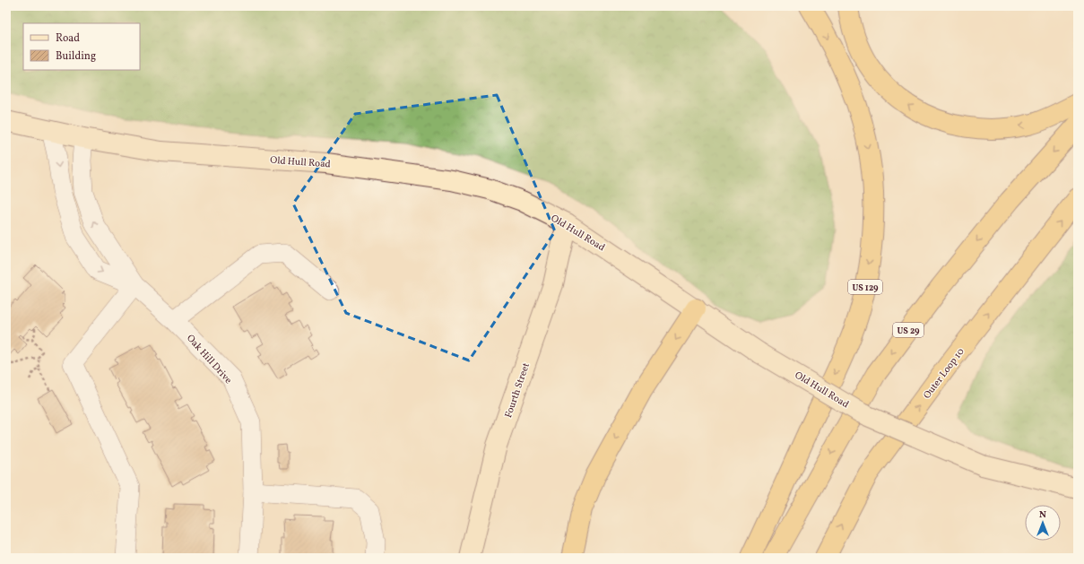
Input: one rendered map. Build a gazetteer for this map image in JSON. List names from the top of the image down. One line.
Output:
{"streets":{"highway":["US 129","US 29","Outer Loop 10"],"main road":["Old Hull Road","Fourth Street"],"street":["Oak Hill Drive"]},"crossings":[["Old Hull Road","Oak Hill Drive"],["Old Hull Road","Fourth Street"]],"legend":["Road","Building"],"north":"top"}
